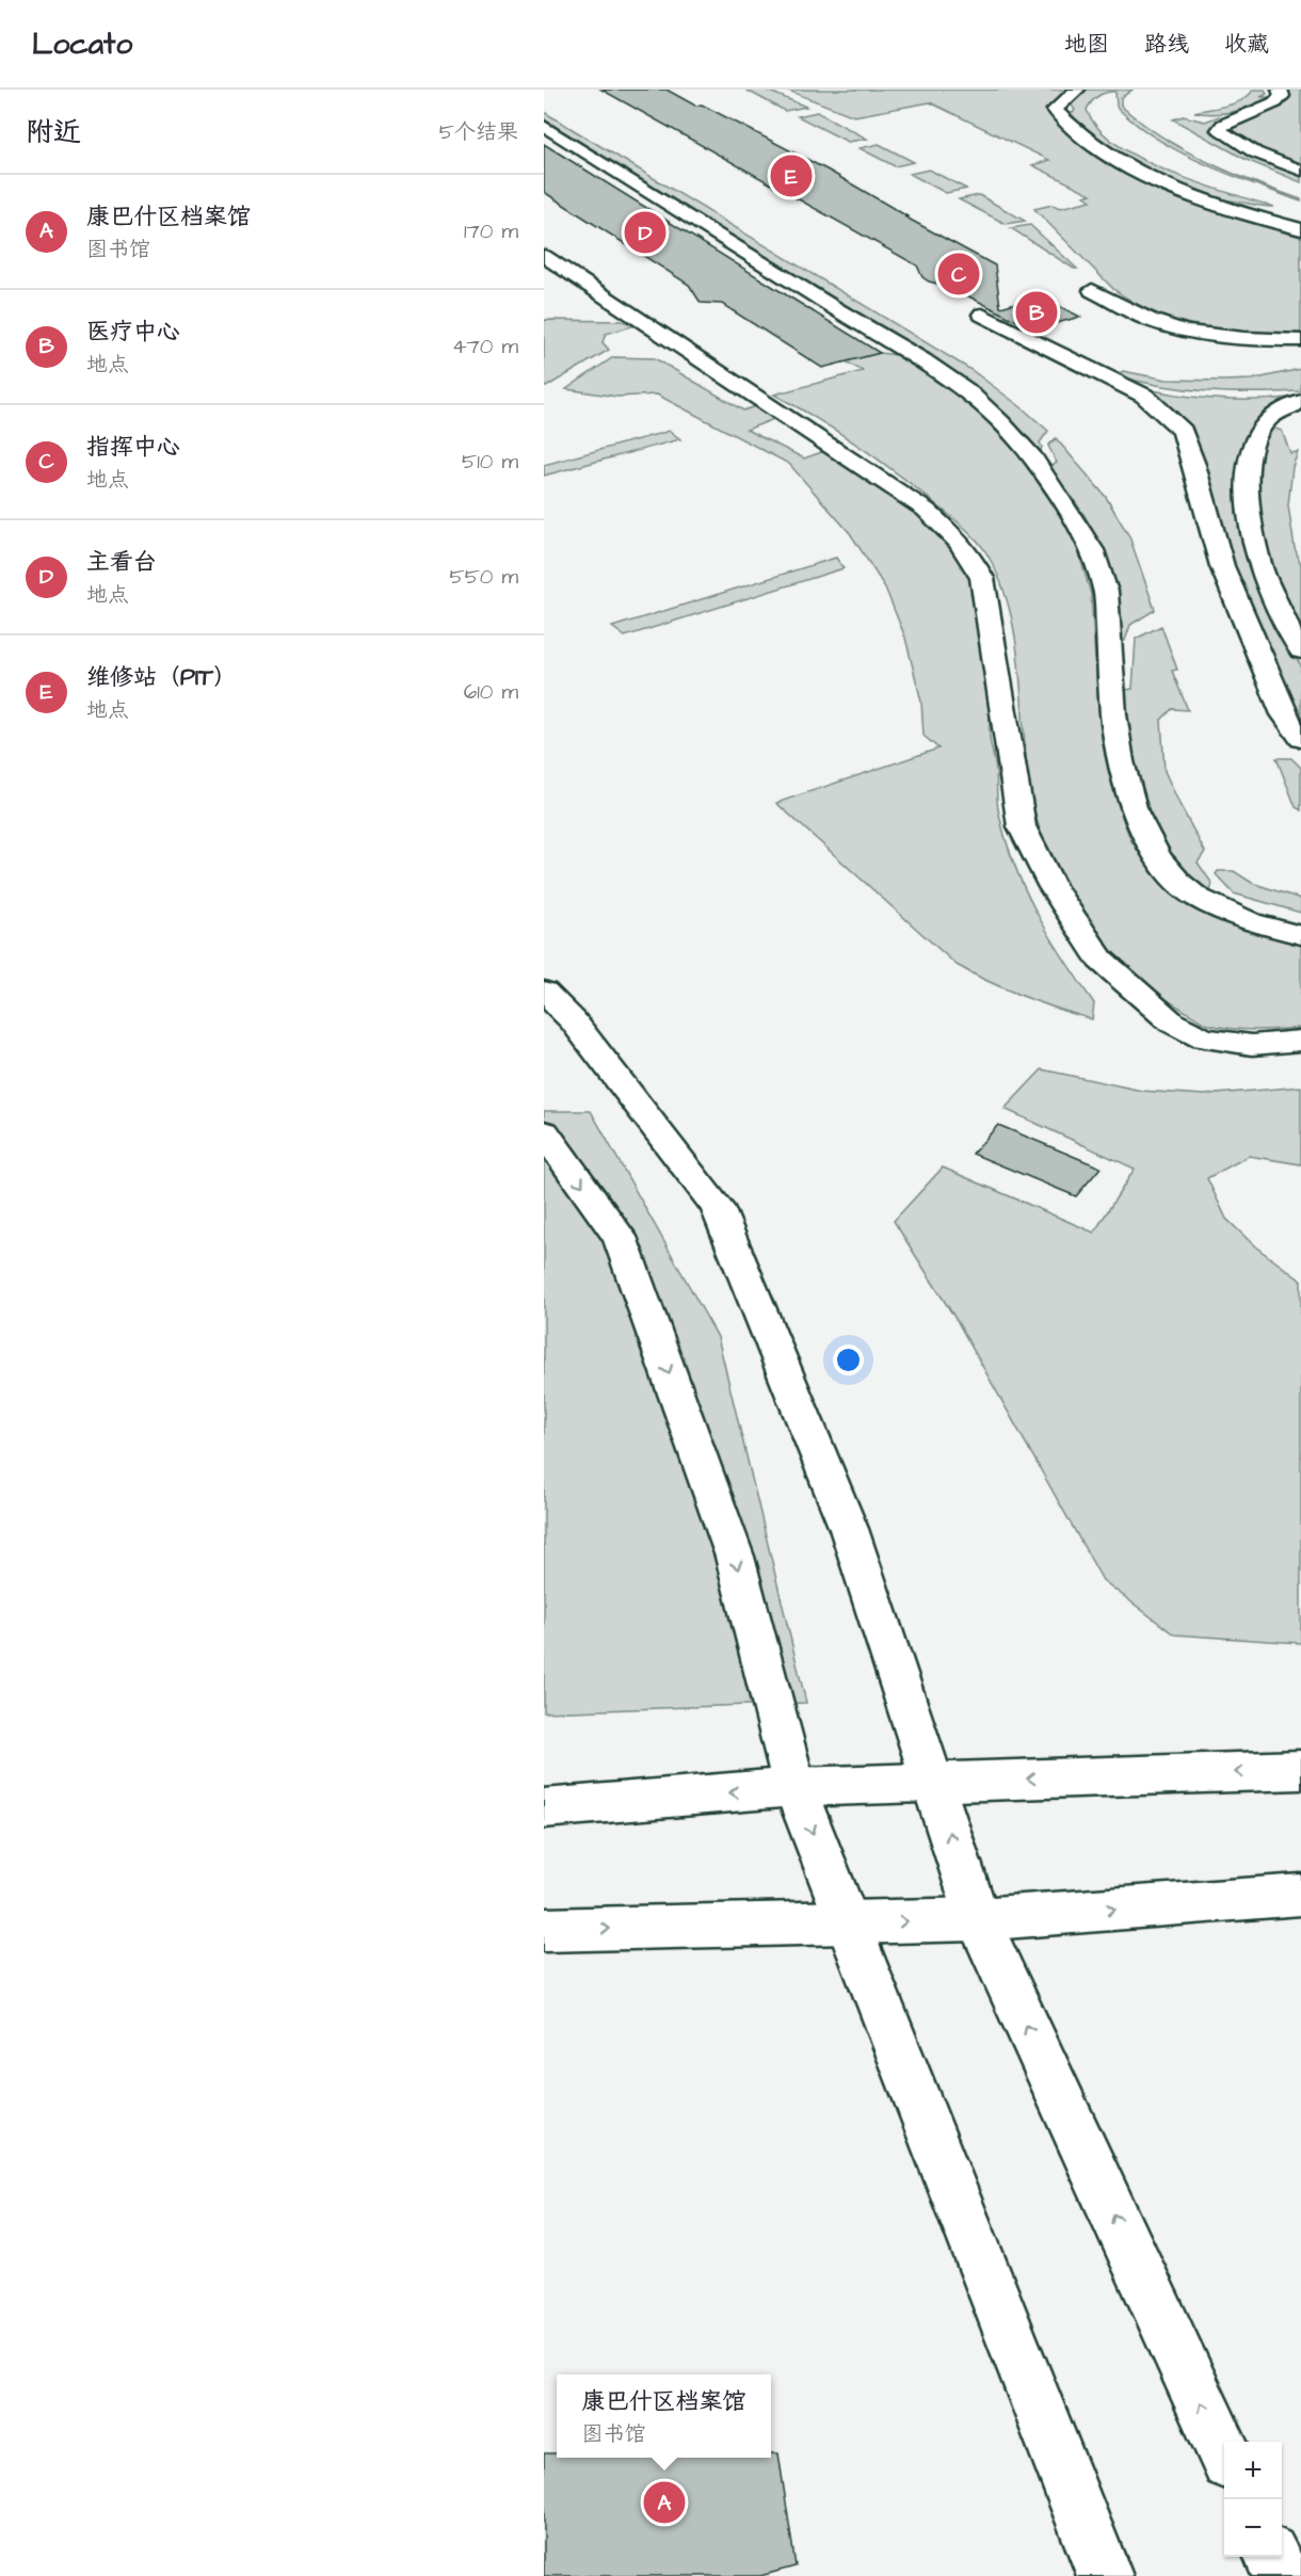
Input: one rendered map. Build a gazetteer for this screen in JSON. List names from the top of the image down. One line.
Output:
{"page":{"header":"Locato","nav":["地图","路线","收藏"],"heading":["附近","5个结果"],"pins":["E","D","C","B","A"],"list":[{"mark":"A","name":"康巴什区档案馆","note":"图书馆","value":"170 m"},{"mark":"B","name":"医疗中心","note":"地点","value":"470 m"},{"mark":"C","name":"指挥中心","note":"地点","value":"510 m"},{"mark":"D","name":"主看台","note":"地点","value":"550 m"},{"mark":"E","name":"维修站（PIT）","note":"地点","value":"610 m"}],"popup":["康巴什区档案馆","图书馆"],"map_buttons":["+","−"]}}
